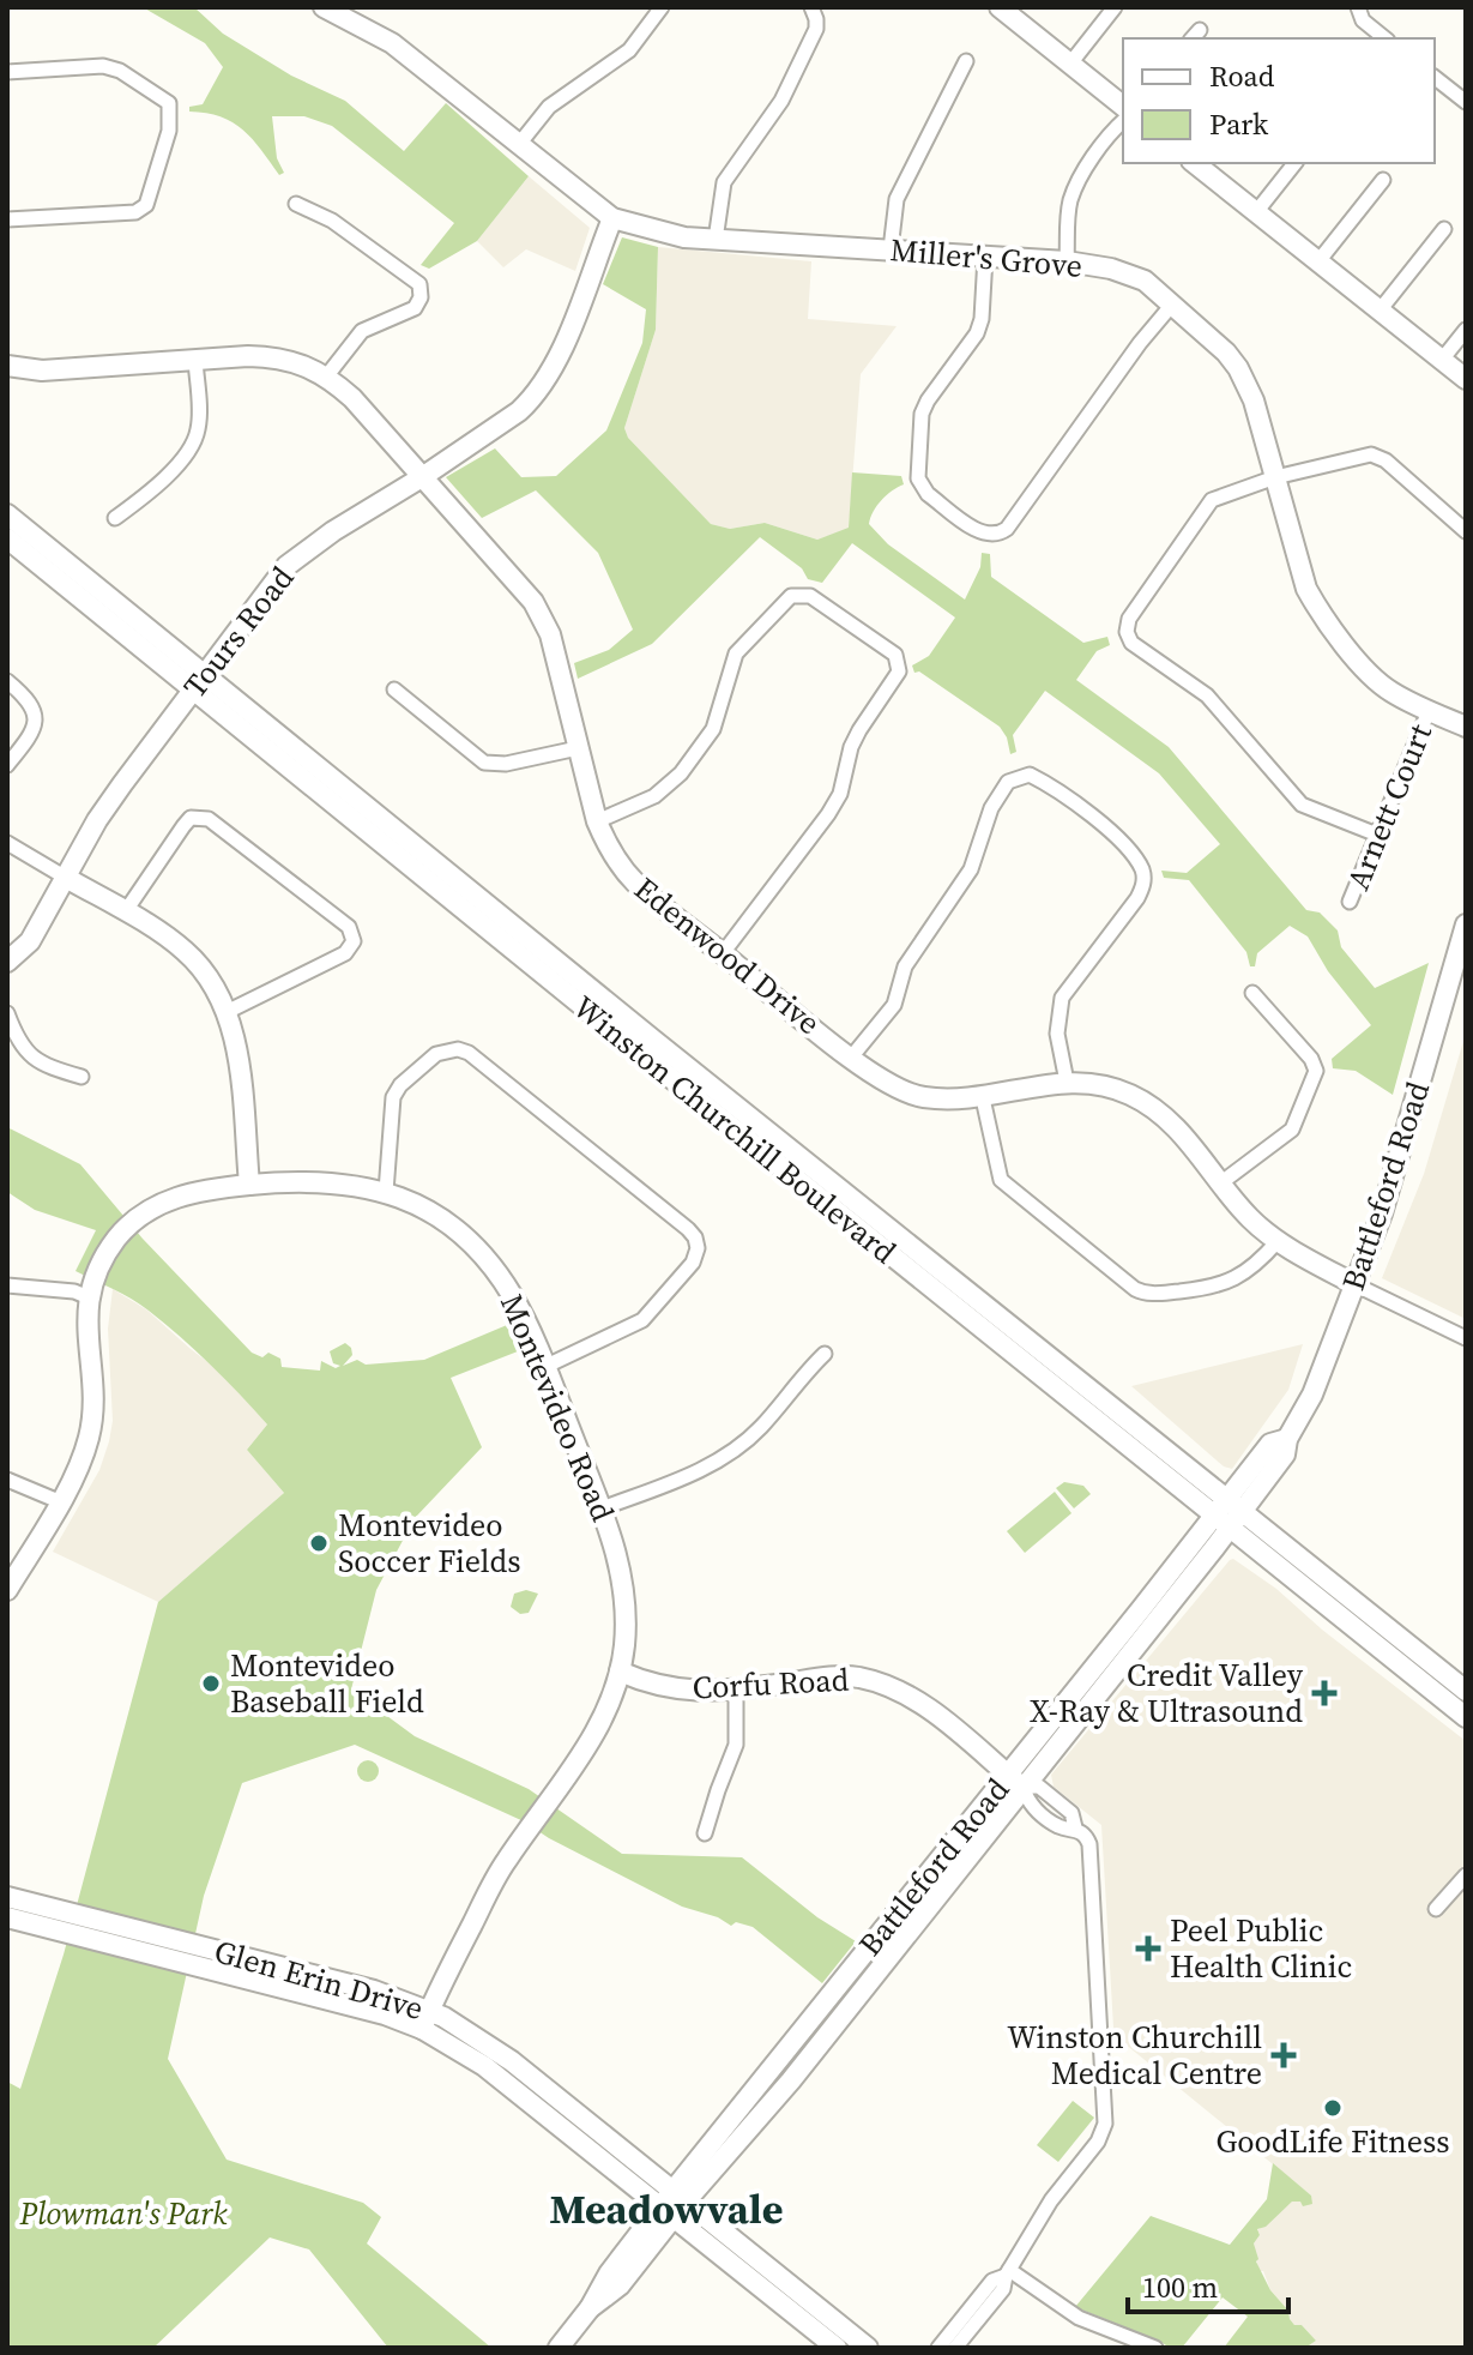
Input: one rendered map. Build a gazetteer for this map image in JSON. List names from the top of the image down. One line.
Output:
{"streets":{"street":["Miller's Grove","Tours Road","Arnett Court","Edenwood Drive","Winston Churchill Boulevard","Battleford Road","Montevideo Road","Corfu Road","Glen Erin Drive"]},"crossings":[["Miller's Grove","Tours Road"],["Miller's Grove","Arnett Court"],["Tours Road","Edenwood Drive"],["Tours Road","Winston Churchill Boulevard"],["Edenwood Drive","Battleford Road"],["Winston Churchill Boulevard","Battleford Road"],["Battleford Road","Corfu Road"],["Battleford Road","Glen Erin Drive"],["Montevideo Road","Corfu Road"],["Montevideo Road","Glen Erin Drive"]],"districts":["Meadowvale"],"parks":["Plowman's Park"],"places":{"other":["Montevideo Soccer Fields","Montevideo Baseball Field","GoodLife Fitness"],"health":["Credit Valley X-Ray & Ultrasound","Peel Public Health Clinic","Winston Churchill Medical Centre"]},"legend":["Road","Park"],"scale_bar":"100 m"}
